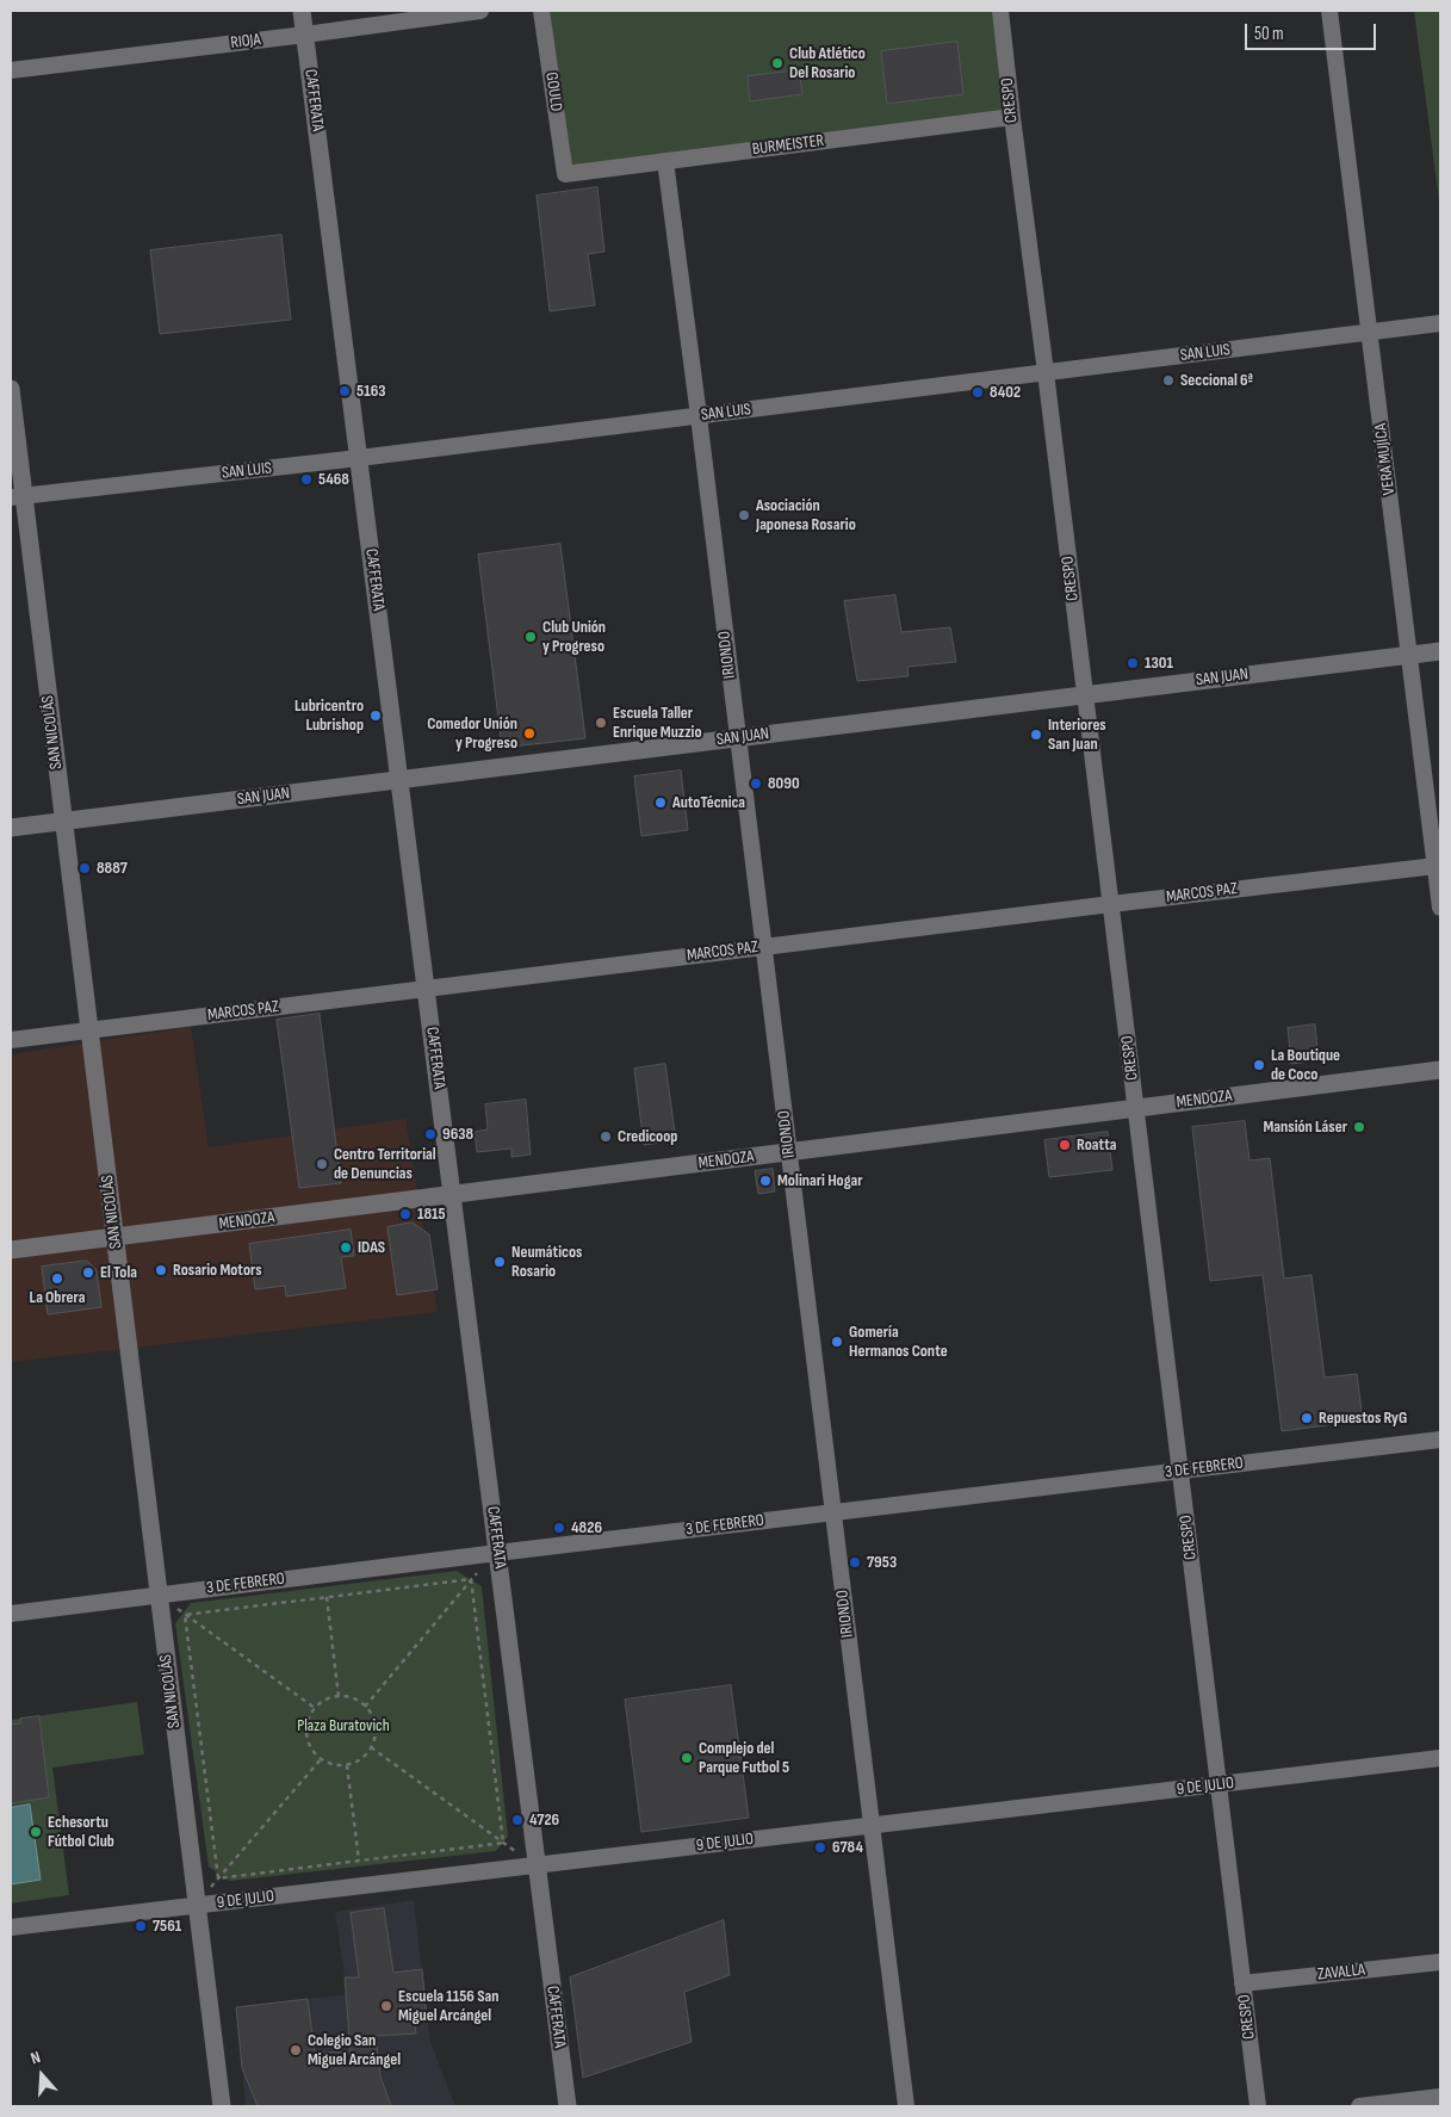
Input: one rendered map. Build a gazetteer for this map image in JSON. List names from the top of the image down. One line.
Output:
{"streets":{"main road":["CAFFERATA","SAN JUAN","SAN NICOLÁS","MENDOZA"],"street":["RIOJA","GOULD","CRESPO","BURMEISTER","SAN LUIS","VERA MUJÍCA","IRIONDO","MARCOS PAZ","3 DE FEBRERO","9 DE JULIO","ZAVALLA"]},"crossings":[["RIOJA","CAFFERATA"],["GOULD","BURMEISTER"],["CAFFERATA","SAN LUIS"],["CAFFERATA","SAN JUAN"],["CAFFERATA","MARCOS PAZ"],["CAFFERATA","MENDOZA"],["CAFFERATA","3 DE FEBRERO"],["CAFFERATA","9 DE JULIO"],["CRESPO","BURMEISTER"],["CRESPO","SAN LUIS"],["CRESPO","SAN JUAN"],["CRESPO","MARCOS PAZ"],["CRESPO","MENDOZA"],["CRESPO","3 DE FEBRERO"],["CRESPO","9 DE JULIO"],["CRESPO","ZAVALLA"],["BURMEISTER","IRIONDO"],["SAN LUIS","VERA MUJÍCA"],["SAN LUIS","IRIONDO"],["SAN LUIS","SAN NICOLÁS"],["VERA MUJÍCA","SAN JUAN"],["VERA MUJÍCA","MARCOS PAZ"],["IRIONDO","SAN JUAN"],["IRIONDO","MARCOS PAZ"],["IRIONDO","MENDOZA"],["IRIONDO","3 DE FEBRERO"],["IRIONDO","9 DE JULIO"],["SAN JUAN","SAN NICOLÁS"],["SAN NICOLÁS","MARCOS PAZ"],["SAN NICOLÁS","MENDOZA"],["SAN NICOLÁS","3 DE FEBRERO"],["SAN NICOLÁS","9 DE JULIO"]],"parks":["Plaza Buratovich"],"places":["Club Atlético Del Rosario","Seccional 6ª","5163","8402","5468","Asociación Japonesa Rosario","Club Unión y Progreso","1301","Lubricentro Lubrishop","Escuela Taller Enrique Muzzio","Comedor Unión y Progreso","Interiores San Juan","8090","AutoTécnica","8887","La Boutique de Coco","Mansión Láser","9638","Credicoop","Roatta","Centro Territorial de Denuncias","Molinari Hogar","1815","IDAS","Neumáticos Rosario","Rosario Motors","El Tola","La Obrera","Gomería Hermanos Conte","Repuestos RyG","4826","7953","Complejo del Parque Futbol 5","4726","Echesortu Fútbol Club","6784","7561","Escuela 1156 San Miguel Arcángel","Colegio San Miguel Arcángel"],"scale_bar":"50 m","north":"top"}
